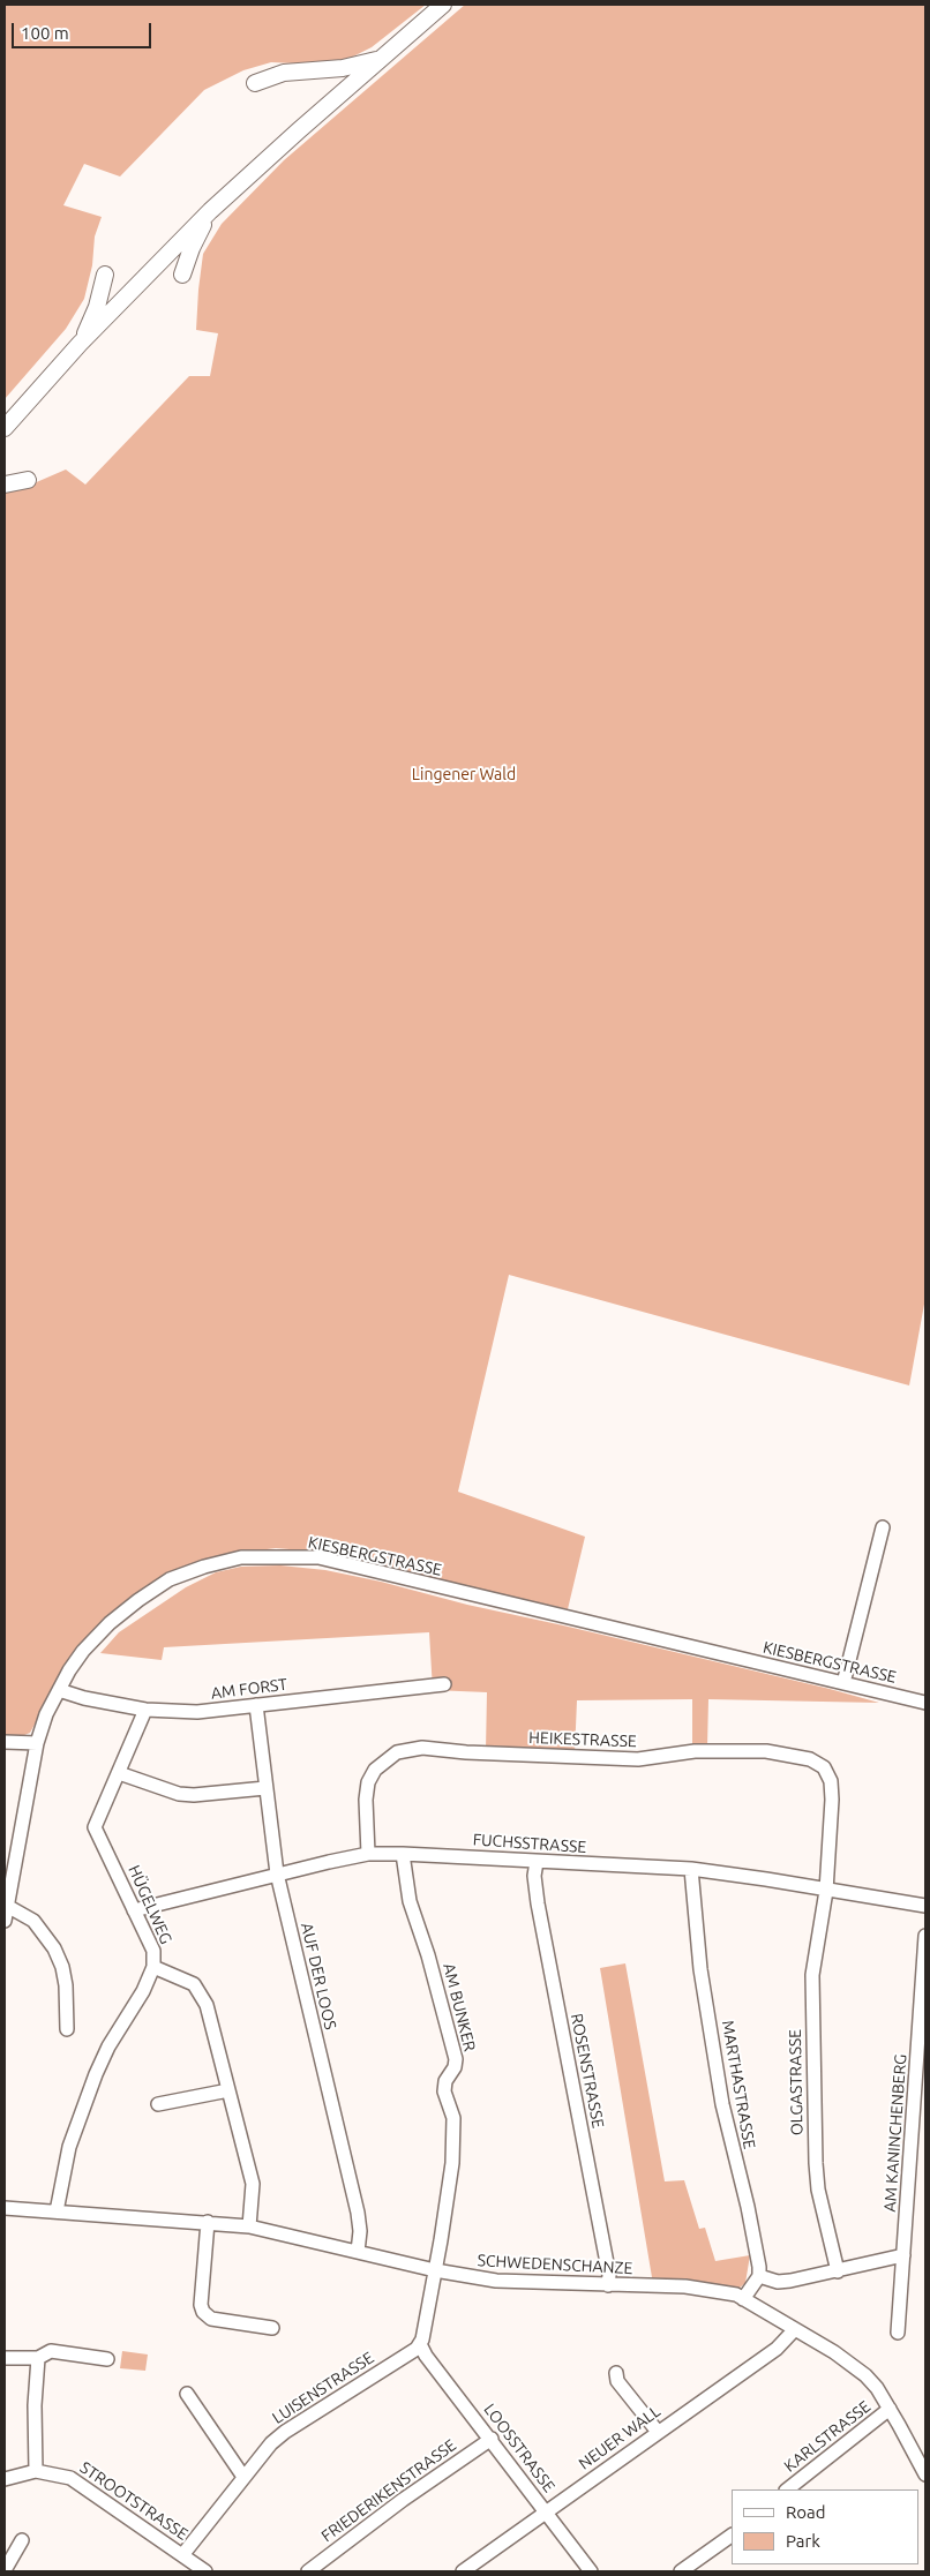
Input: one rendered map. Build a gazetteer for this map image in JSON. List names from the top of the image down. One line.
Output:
{"streets":{"street":["KIESBERGSTRASSE","AM FORST","HEIKESTRASSE","FUCHSSTRASSE","HÜGELWEG","AUF DER LOOS","AM BUNKER","ROSENSTRASSE","OLGASTRASSE","MARTHASTRASSE","AM KANINCHENBERG","SCHWEDENSCHANZE","LUISENSTRASSE","KARLSTRASSE","NEUER WALL","LOOSSTRASSE","FRIEDERIKENSTRASSE","STROOTSTRASSE"]},"crossings":[["KIESBERGSTRASSE","AM FORST"],["AM FORST","HÜGELWEG"],["AM FORST","AUF DER LOOS"],["HEIKESTRASSE","FUCHSSTRASSE"],["HEIKESTRASSE","OLGASTRASSE"],["FUCHSSTRASSE","HÜGELWEG"],["FUCHSSTRASSE","AUF DER LOOS"],["FUCHSSTRASSE","AM BUNKER"],["FUCHSSTRASSE","ROSENSTRASSE"],["FUCHSSTRASSE","OLGASTRASSE"],["FUCHSSTRASSE","MARTHASTRASSE"],["HÜGELWEG","SCHWEDENSCHANZE"],["AUF DER LOOS","SCHWEDENSCHANZE"],["AM BUNKER","SCHWEDENSCHANZE"],["ROSENSTRASSE","SCHWEDENSCHANZE"],["SCHWEDENSCHANZE","KARLSTRASSE"],["SCHWEDENSCHANZE","NEUER WALL"],["LUISENSTRASSE","LOOSSTRASSE"],["LUISENSTRASSE","STROOTSTRASSE"],["NEUER WALL","LOOSSTRASSE"],["LOOSSTRASSE","FRIEDERIKENSTRASSE"]],"parks":["Lingener Wald"],"legend":["Road","Park"],"scale_bar":"100 m"}
